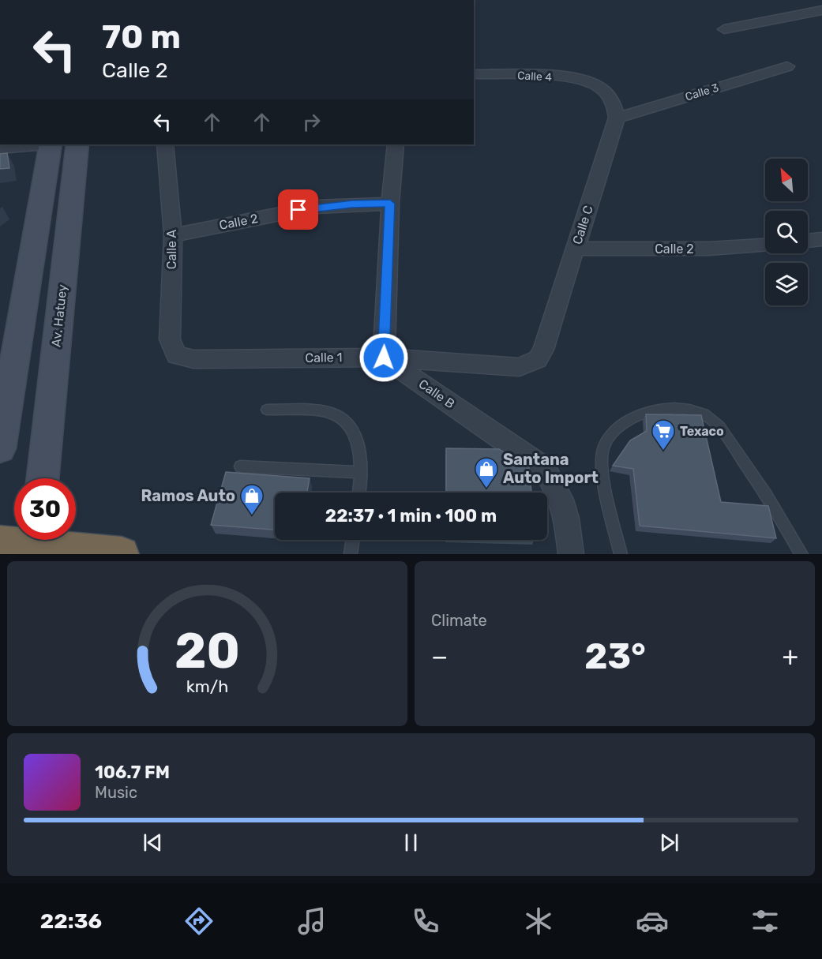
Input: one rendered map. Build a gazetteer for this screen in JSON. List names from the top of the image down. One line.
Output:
{"streets":{"main road":["Av. Hatuey"],"street":["Calle 4","Calle 3","Calle 2","Calle C","Calle A","Calle 1","Calle B"]},"crossings":[["Calle 4","Calle 3"],["Calle 4","Calle C"],["Calle 3","Calle C"],["Calle 2","Calle C"],["Calle 2","Calle A"],["Calle C","Calle 1"],["Calle A","Calle 1"],["Calle 1","Calle B"]],"places":{"supermarket":["Texaco"],"shop":["Santana Auto Import","Ramos Auto"]},"north":"top left","page":{"turn":["70 m","Calle 2"],"limit":"30","trip":"22:37 · 1 min · 100 m","tile":"Climate","heat":["−","23°","+"],"song":["106.7 FM","Music"],"tabs":"22:36","gauge":["20","km/h"]}}
